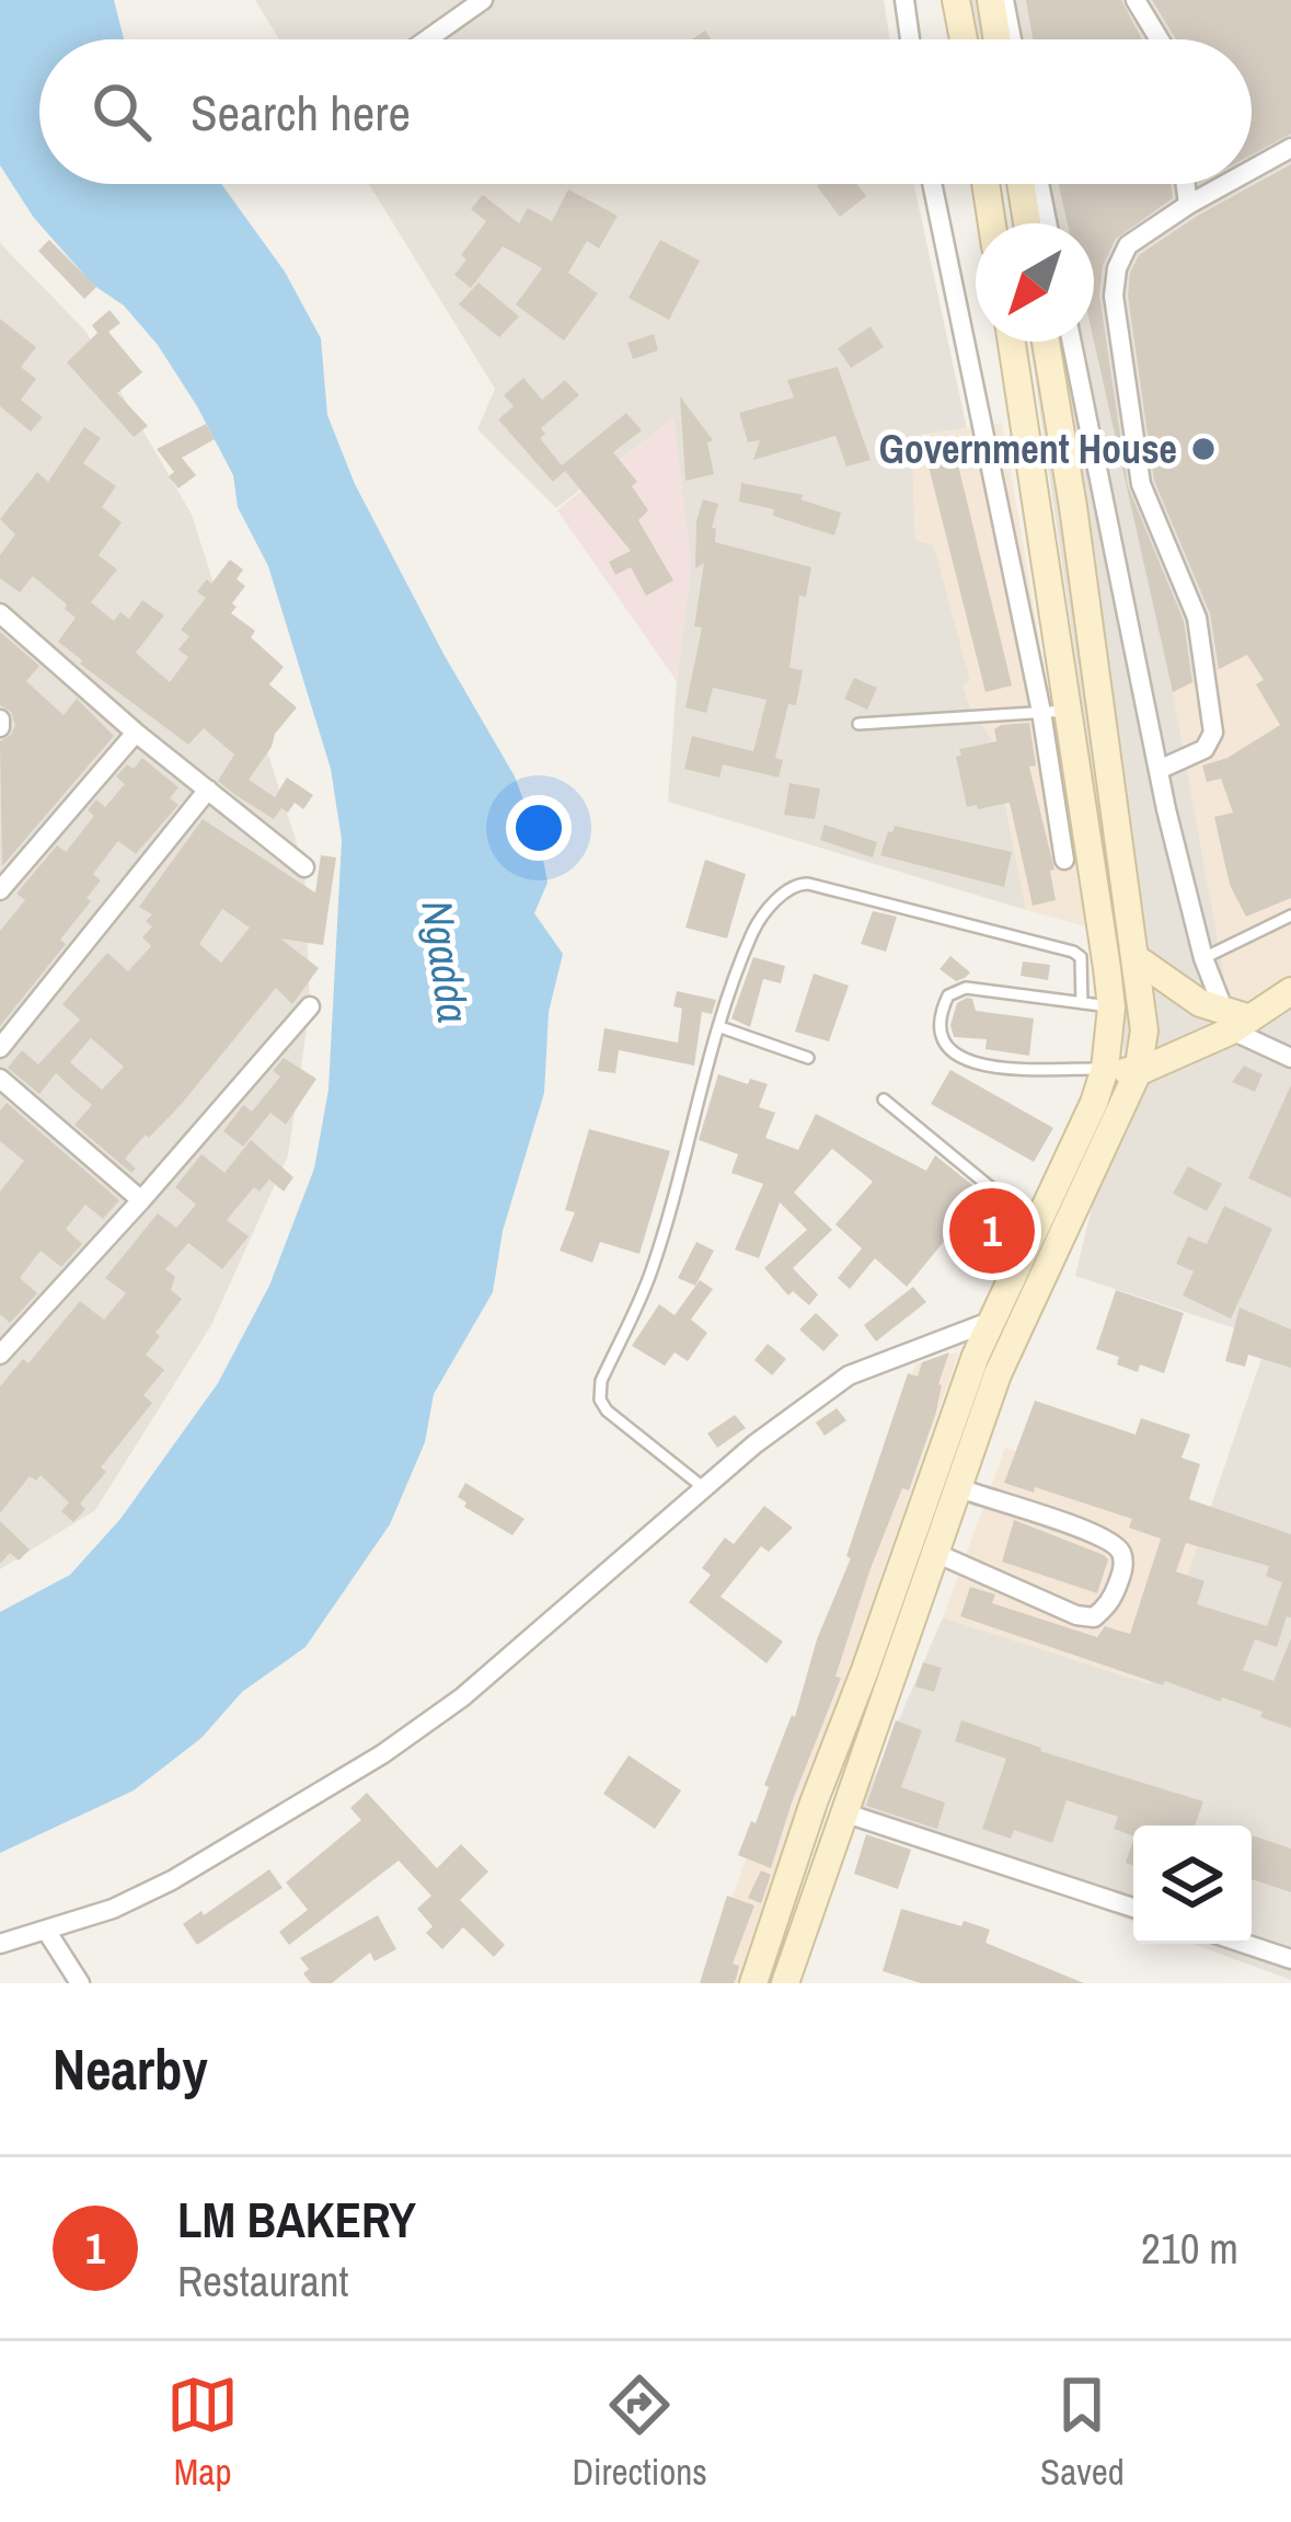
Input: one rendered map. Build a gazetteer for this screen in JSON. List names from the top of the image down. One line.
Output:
{"water":["Ngadda"],"places":["Government House"],"north":"bottom left","page":{"search":"Search here","pins":"1","heading":"Nearby","list":[{"mark":"1","name":"LM BAKERY","note":"Restaurant","value":"210 m"}],"nav":["Map","Directions","Saved"]}}
